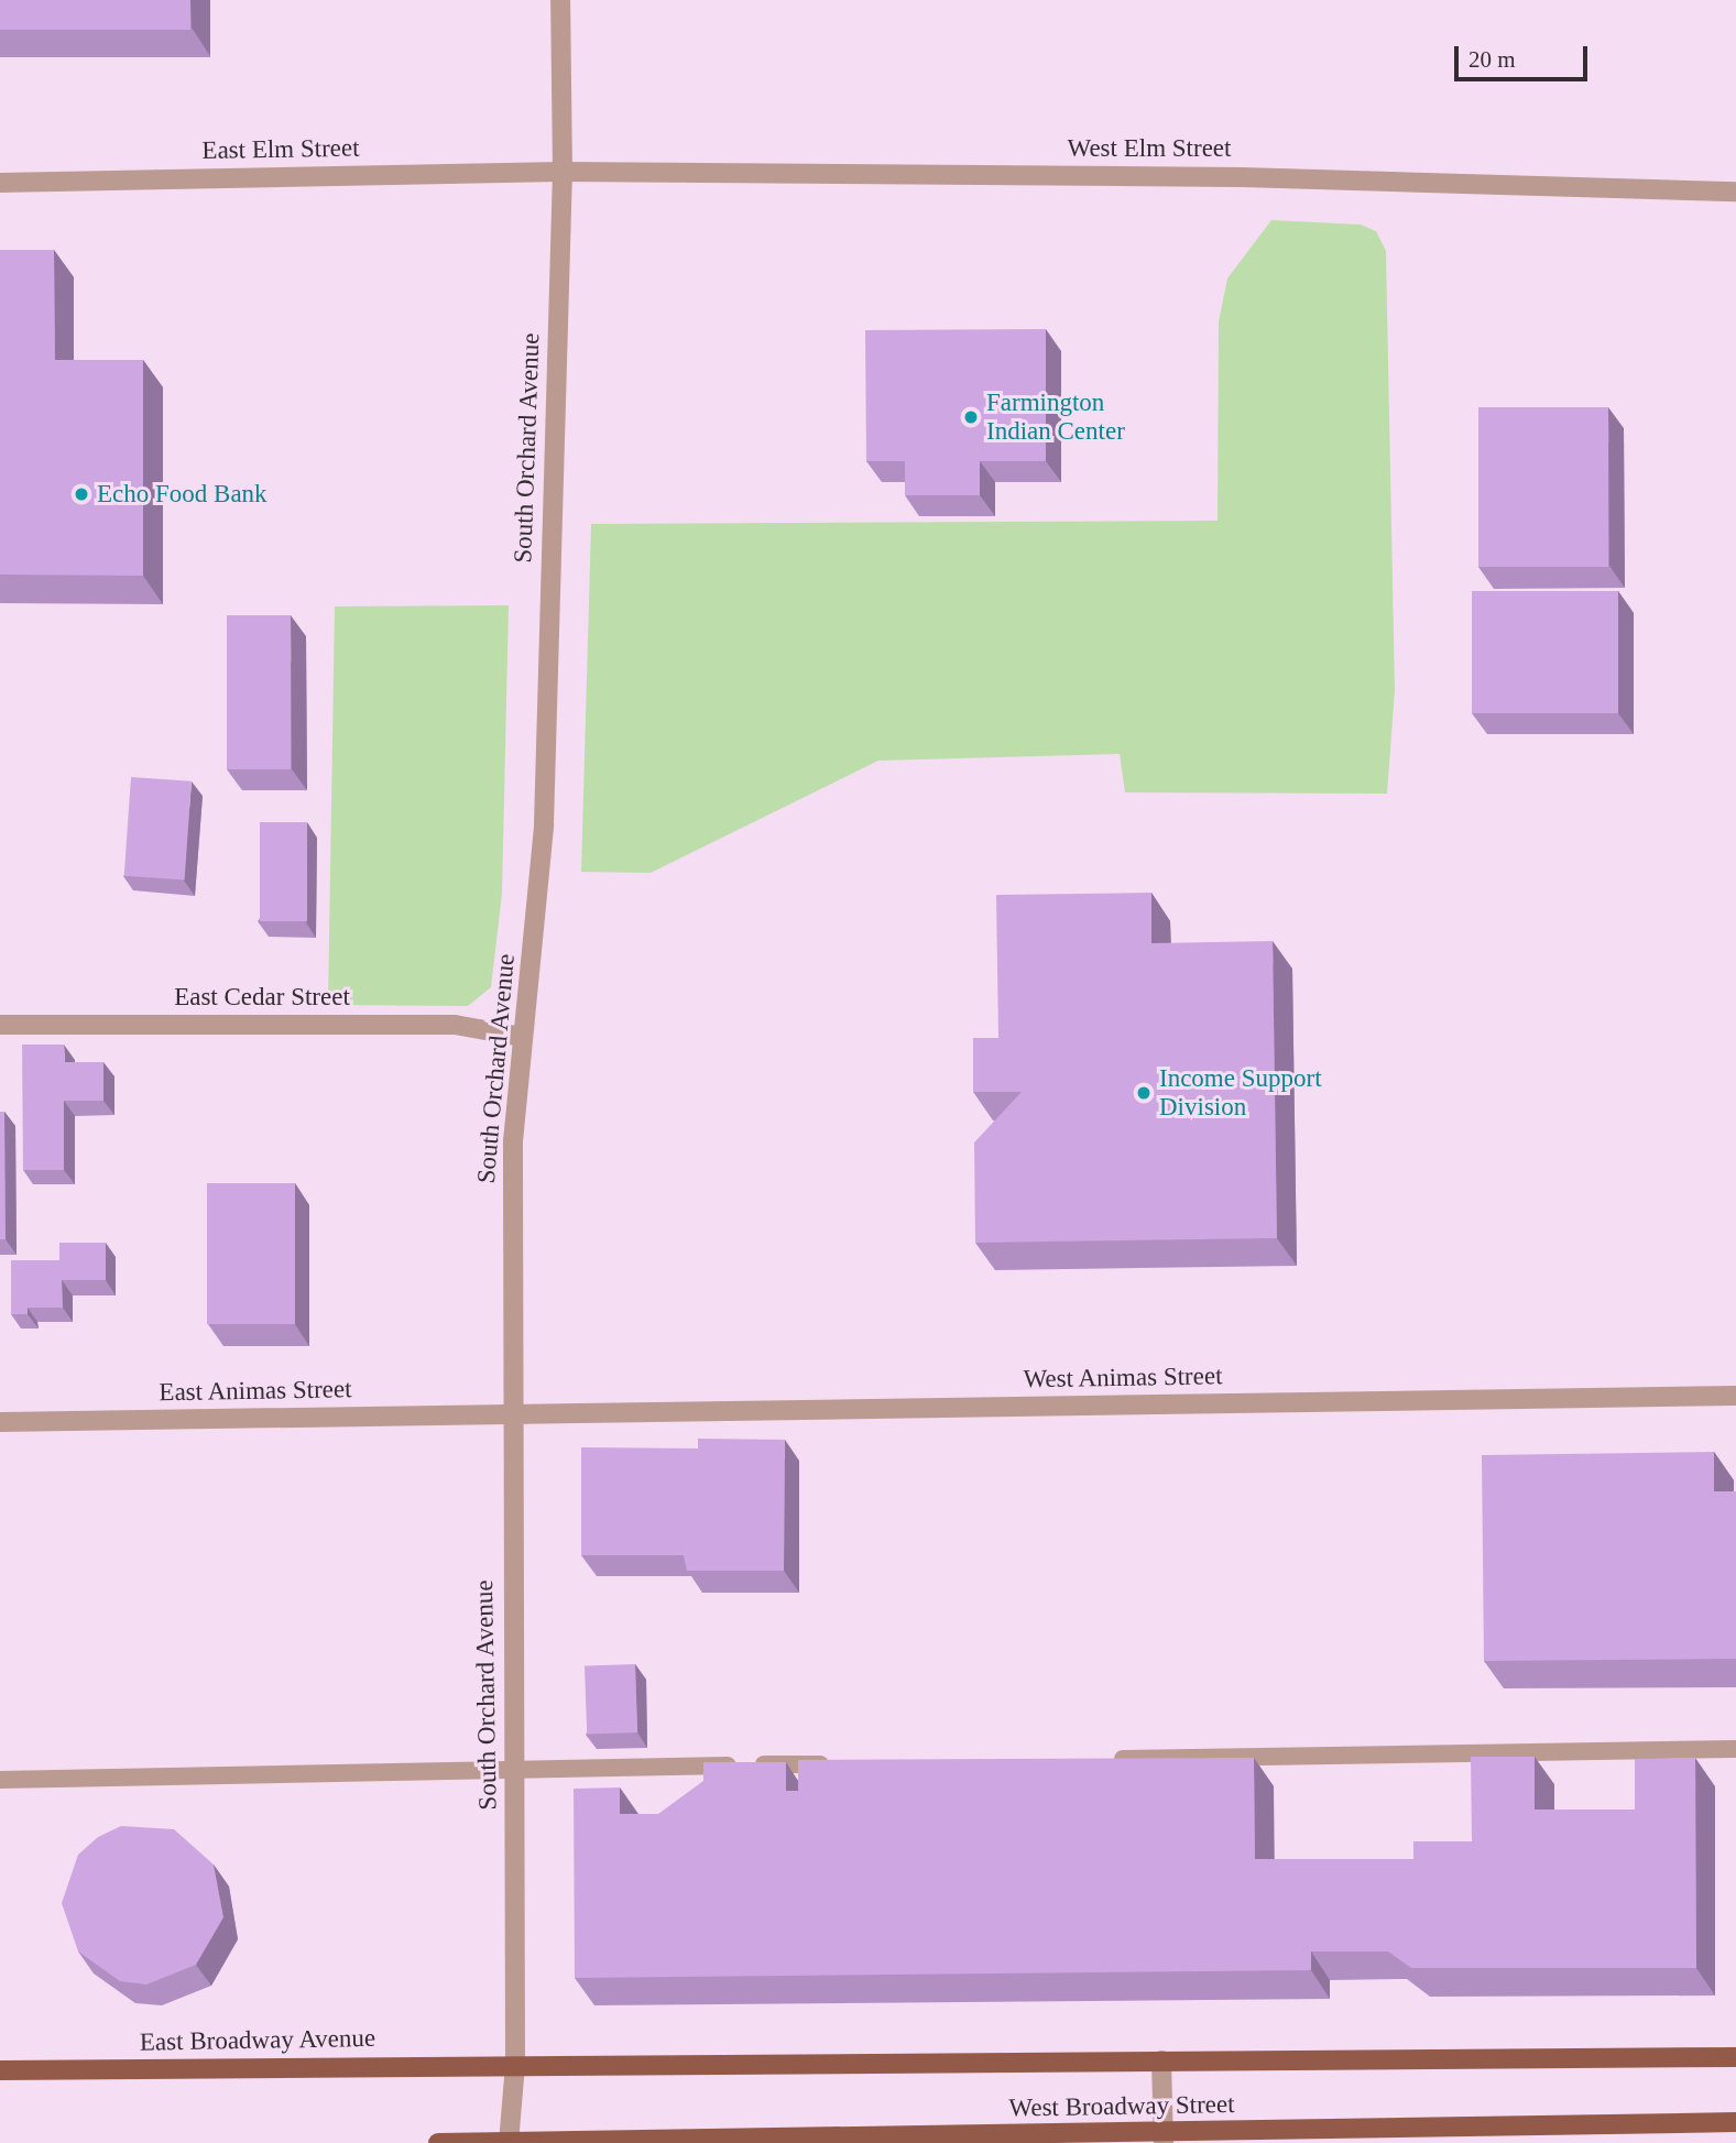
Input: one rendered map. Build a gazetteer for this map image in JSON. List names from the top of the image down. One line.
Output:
{"streets":{"main road":["East Broadway Avenue","West Broadway Street"],"street":["West Elm Street","East Elm Street","South Orchard Avenue","East Cedar Street","West Animas Street","East Animas Street"]},"crossings":[["West Elm Street","East Elm Street"],["West Elm Street","South Orchard Avenue"],["East Elm Street","South Orchard Avenue"],["South Orchard Avenue","East Cedar Street"],["South Orchard Avenue","West Animas Street"],["South Orchard Avenue","East Animas Street"],["South Orchard Avenue","East Broadway Avenue"],["South Orchard Avenue","West Broadway Street"],["West Animas Street","East Animas Street"],["East Broadway Avenue","West Broadway Street"]],"places":["Farmington Indian Center","Echo Food Bank","Income Support Division"],"scale_bar":"20 m"}
